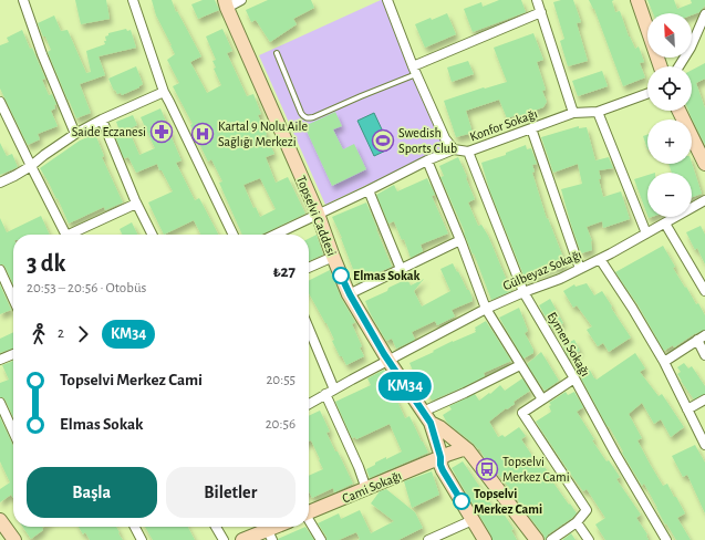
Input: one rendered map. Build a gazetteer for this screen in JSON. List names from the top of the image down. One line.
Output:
{"streets":{"street":["Konfor Sokağı","Topselvi Caddesi","Gülbeyaz Sokağı","Eymen Sokağı","Cami Sokağı"]},"crossings":[["Konfor Sokağı","Topselvi Caddesi"],["Konfor Sokağı","Eymen Sokağı"],["Topselvi Caddesi","Gülbeyaz Sokağı"],["Topselvi Caddesi","Cami Sokağı"],["Gülbeyaz Sokağı","Eymen Sokağı"]],"places":{"pharmacy":["Saide Eczanesi"],"hospital":["Kartal 9 Nolu Aile Sağlığı Merkezi"],"sports":["Swedish Sports Club"],"other":["Elmas Sokak","Topselvi̇ Merkez Cami̇"],"bus stop":["Topselvi Merkez Cami"]},"lines":["bus line KM34"],"north":"top left","page":{"on_map":"KM34","map_buttons":["+","−"],"heading":["3 dk","20:53 – 20:56 · Otobüs","₺27"],"legs":["2","KM34"],"list":[{"name":"Topselvi̇ Merkez Cami̇","value":"20:55"},{"name":"Elmas Sokak","value":"20:56"}],"buttons":["Başla","Biletler"]}}
